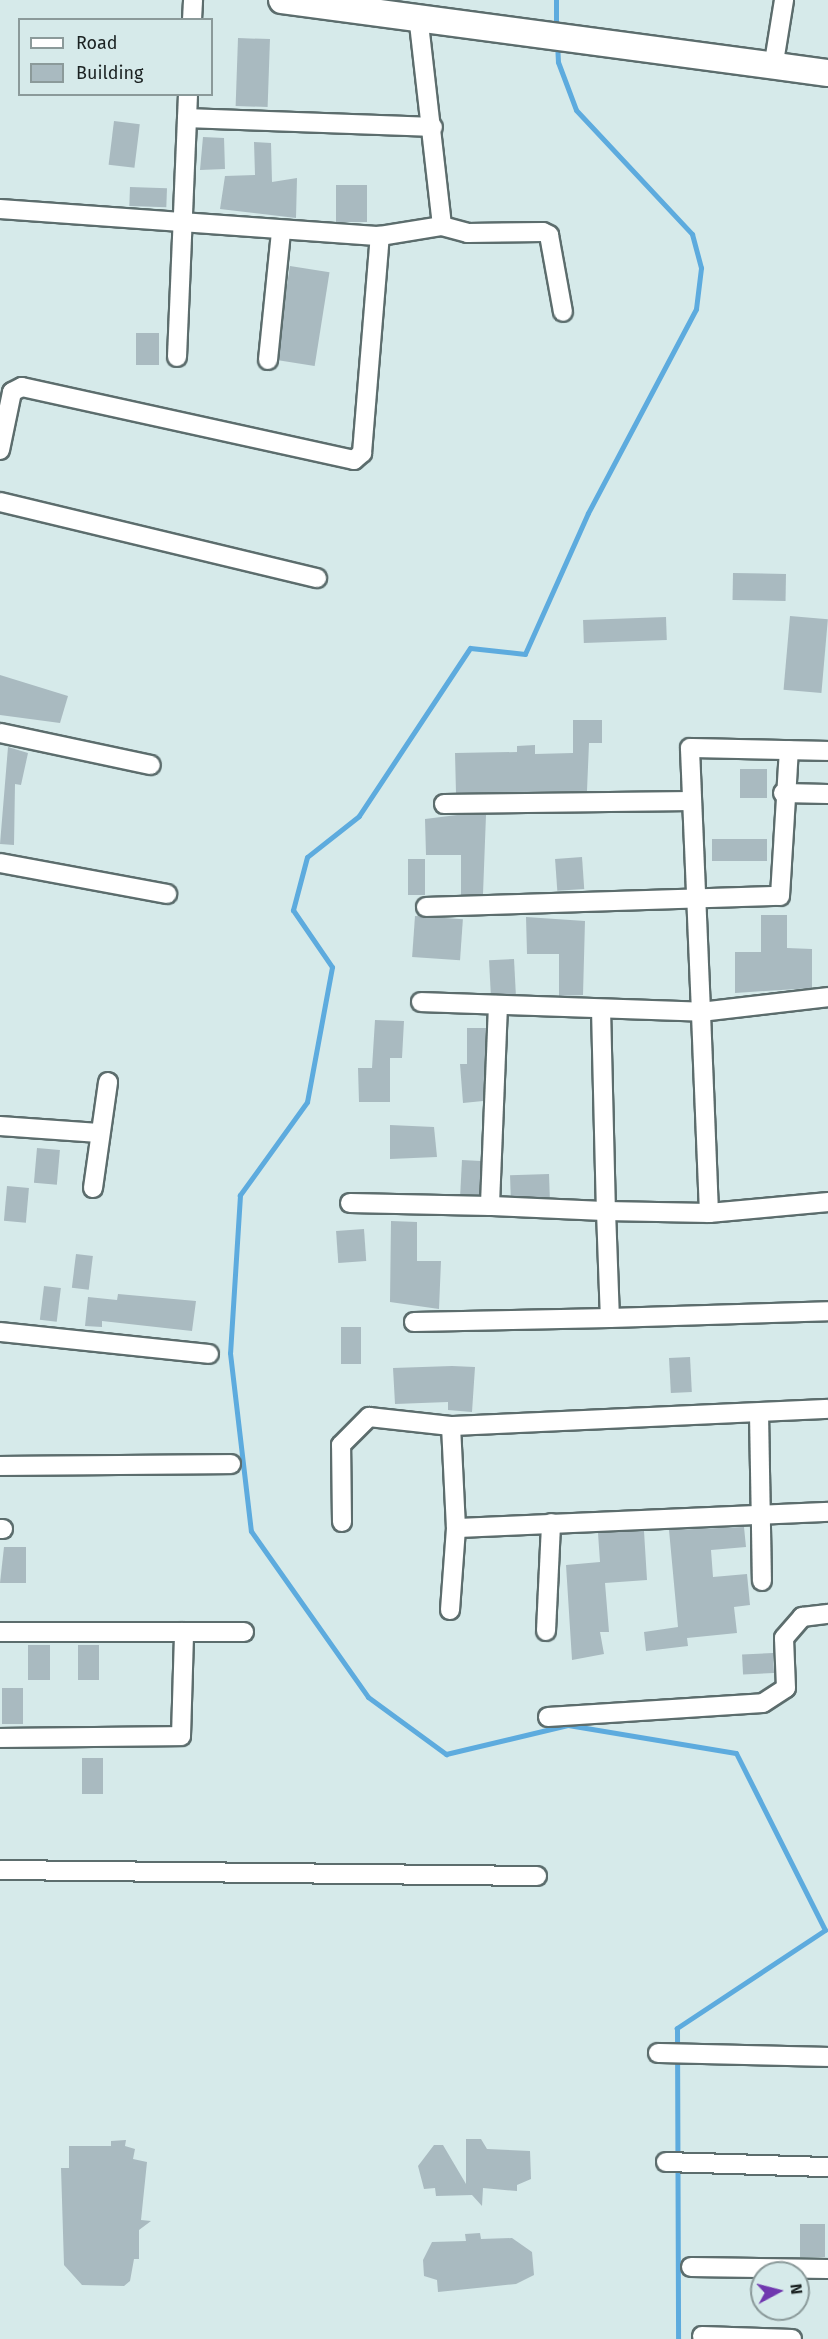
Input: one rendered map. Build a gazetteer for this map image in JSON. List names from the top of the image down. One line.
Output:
{"legend":["Road","Building"],"north":"right"}
